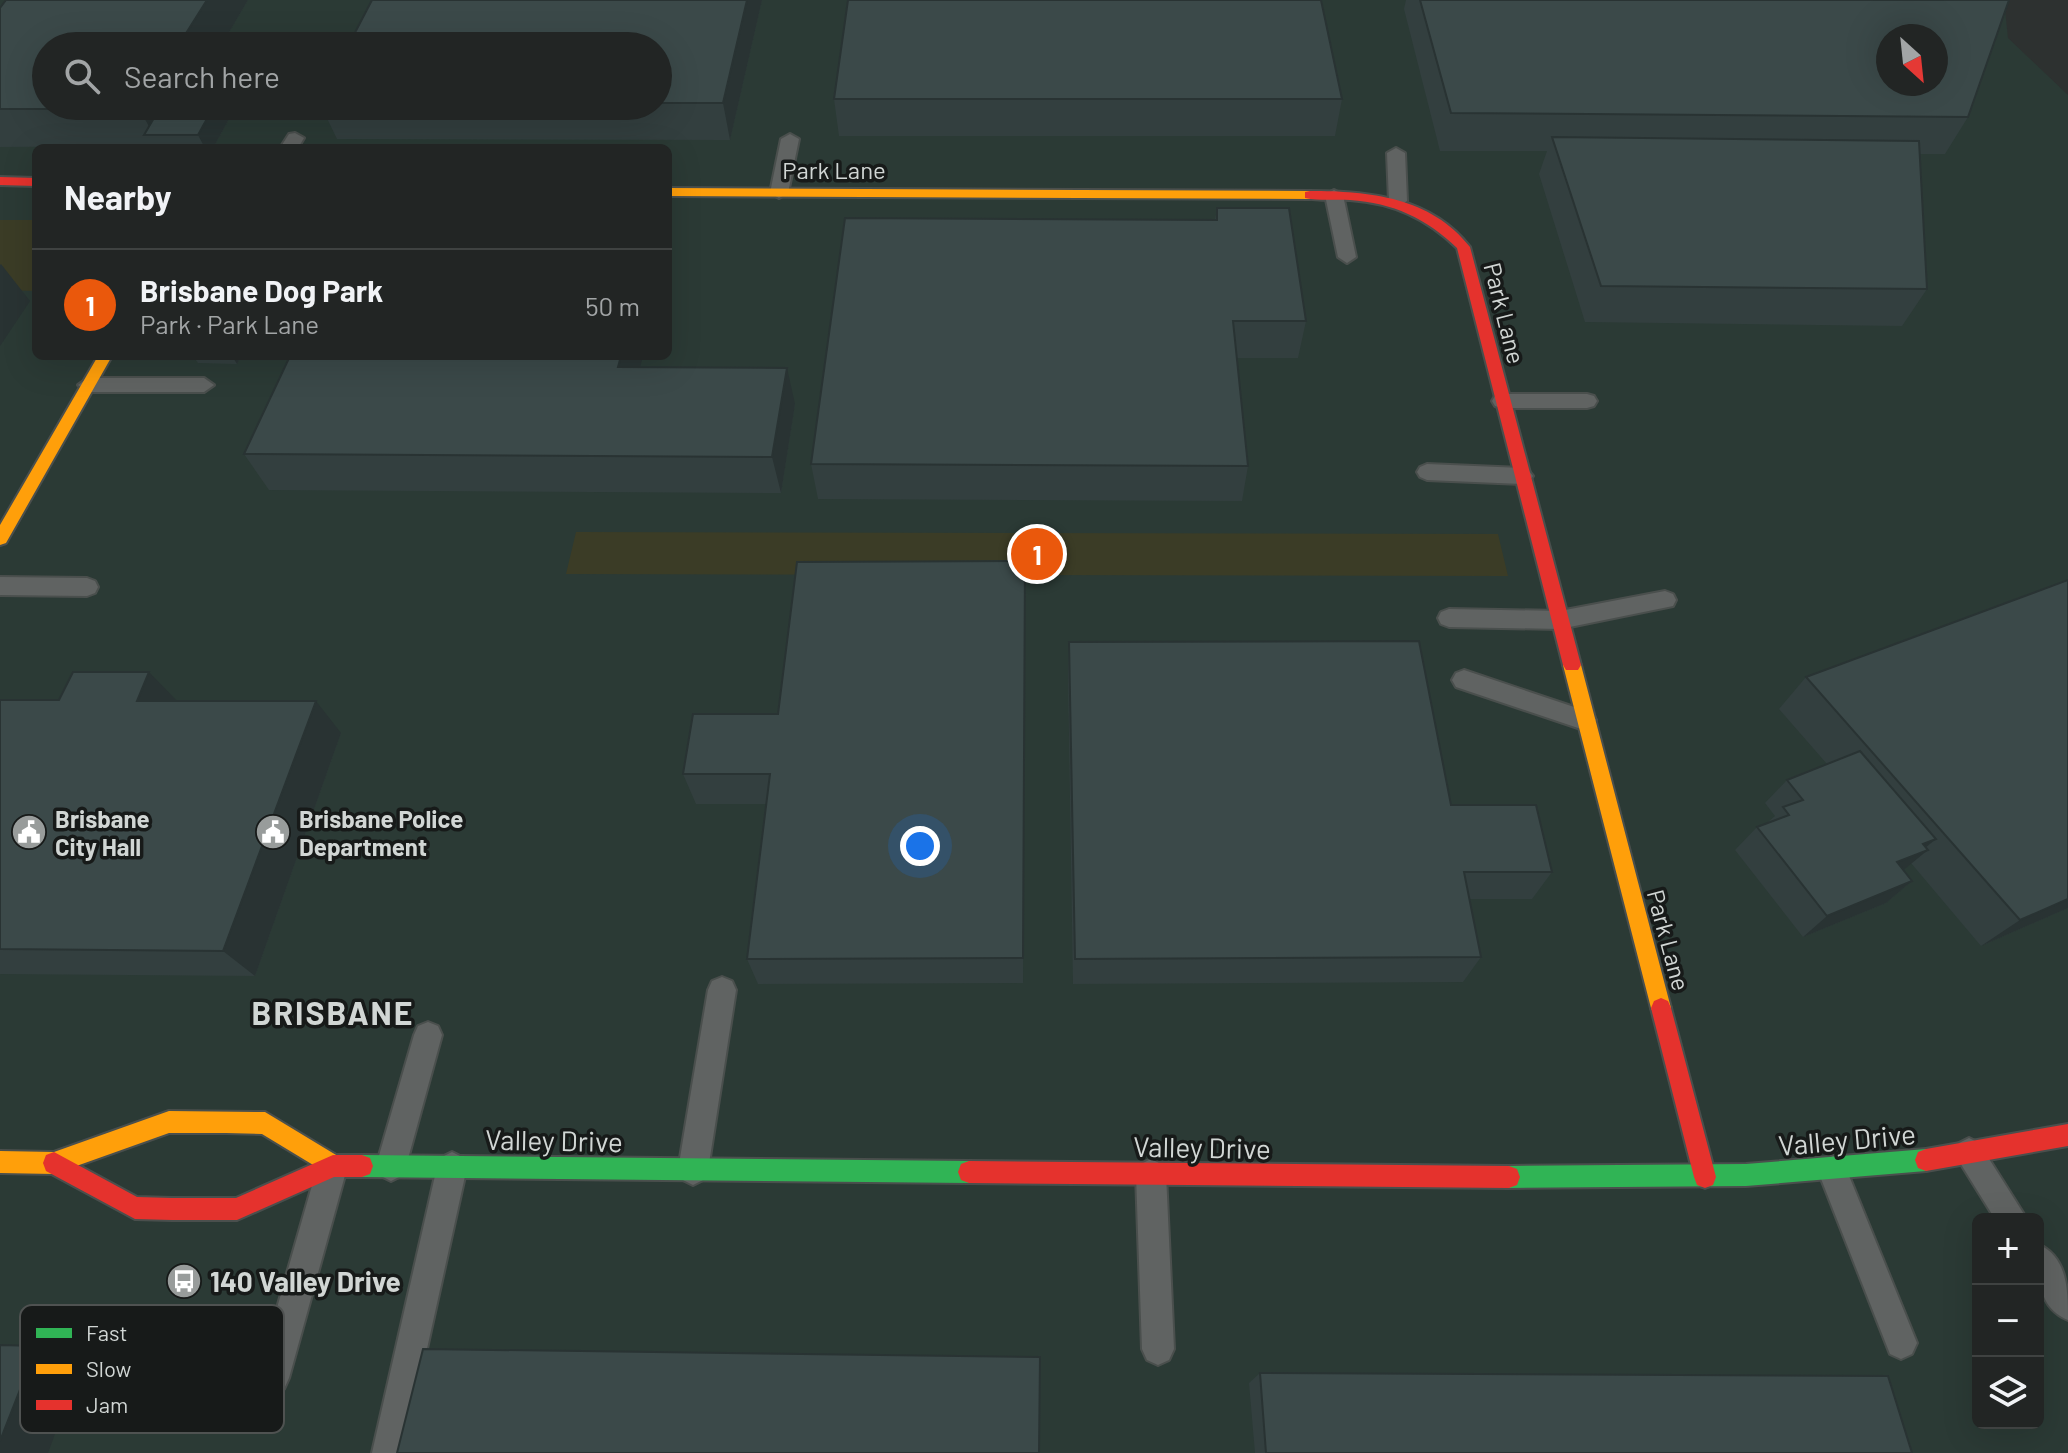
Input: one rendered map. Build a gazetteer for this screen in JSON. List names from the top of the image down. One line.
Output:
{"streets":{"street":["Park Lane","Valley Drive"]},"crossings":[["Park Lane","Valley Drive"]],"districts":["BRISBANE"],"places":{"public building":["Brisbane City Hall","Brisbane Police Department"],"bus stop":["140 Valley Drive"]},"legend":["Fast","Slow","Jam"],"north":"bottom right","page":{"search":"Search here","heading":"Nearby","list":[{"mark":"1","name":"Brisbane Dog Park","note":"Park · Park Lane","value":"50 m"}],"pins":"1","map_buttons":["+","−"]}}
